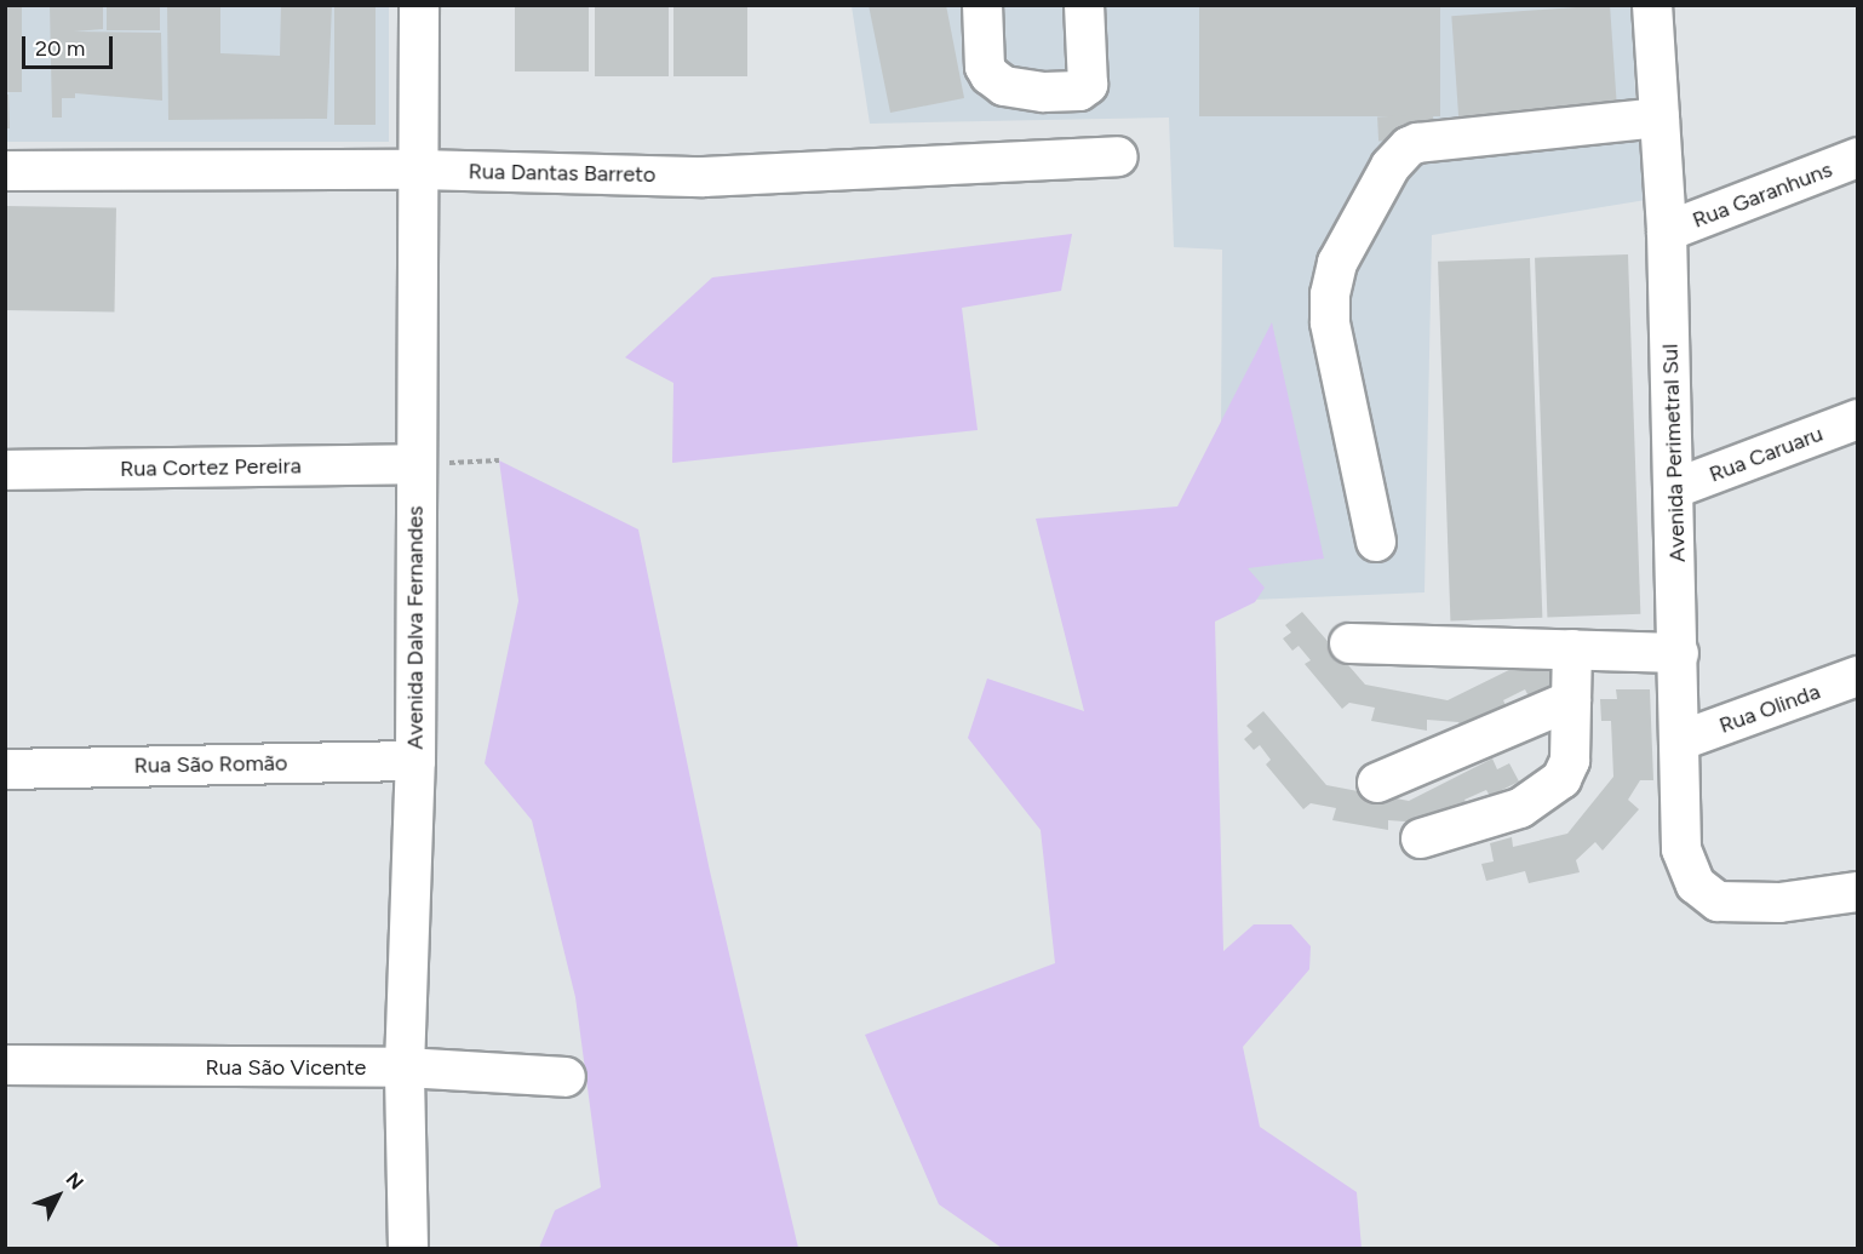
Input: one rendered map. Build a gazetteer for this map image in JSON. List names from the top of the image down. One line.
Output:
{"streets":{"street":["Rua Dantas Barreto","Rua Garanhuns","Avenida Perimetral Sul","Rua Caruaru","Rua Cortez Pereira","Avenida Dalva Fernandes","Rua Olinda","Rua São Romão","Rua São Vicente"]},"crossings":[["Rua Dantas Barreto","Avenida Dalva Fernandes"],["Rua Garanhuns","Avenida Perimetral Sul"],["Avenida Perimetral Sul","Rua Caruaru"],["Avenida Perimetral Sul","Rua Olinda"],["Rua Cortez Pereira","Avenida Dalva Fernandes"],["Avenida Dalva Fernandes","Rua São Romão"],["Avenida Dalva Fernandes","Rua São Vicente"]],"scale_bar":"20 m","north":"top right"}
